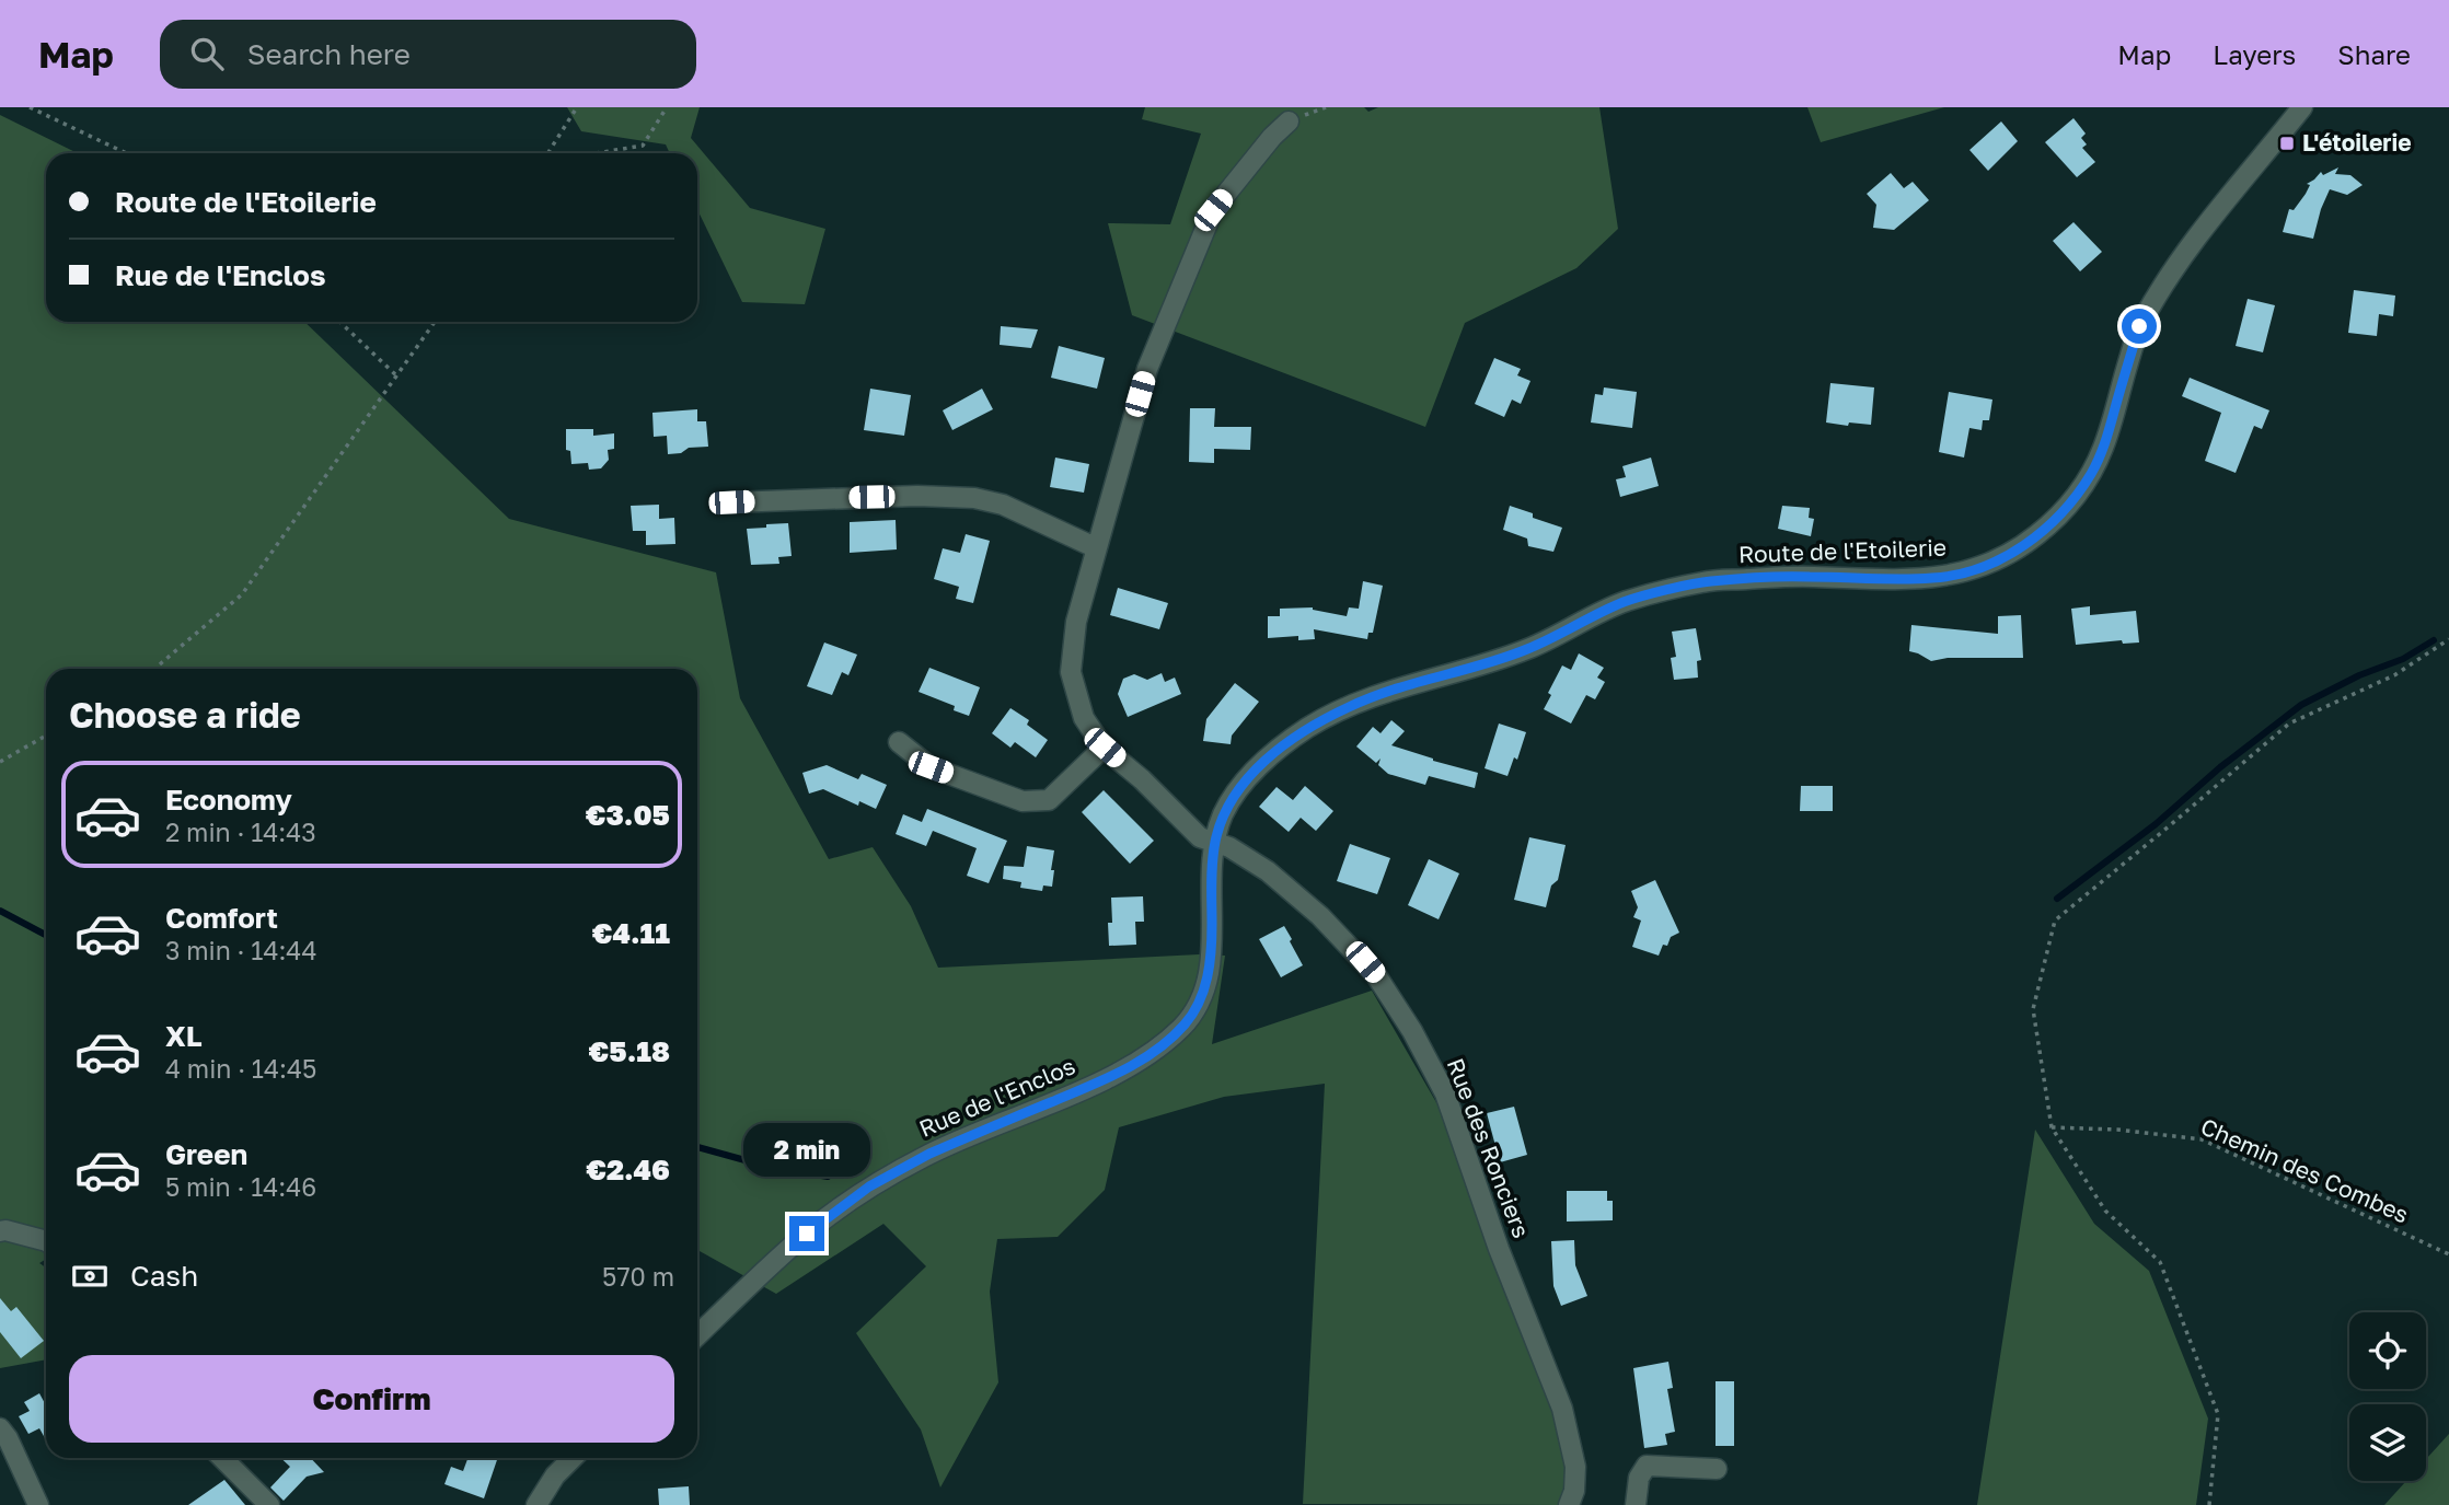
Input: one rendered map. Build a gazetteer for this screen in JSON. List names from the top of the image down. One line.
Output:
{"streets":{"street":["Route de l'Etoilerie","Rue de l'Enclos","Rue des Ronciers"],"path":["Chemin des Combes"]},"crossings":[["Route de l'Etoilerie","Rue de l'Enclos"],["Route de l'Etoilerie","Rue des Ronciers"],["Rue de l'Enclos","Rue des Ronciers"]],"places":{"transit":["L'étoilerie"]},"page":{"header":"Map","search":"Search here","nav":["Map","Layers","Share"],"banner":["Route de l'Etoilerie","Rue de l'Enclos"],"heading":"Choose a ride","list":[{"name":"Economy","note":"2 min · 14:43","value":"€3.05"},{"name":"Comfort","note":"3 min · 14:44","value":"€4.11"},{"name":"XL","note":"4 min · 14:45","value":"€5.18"},{"name":"Green","note":"5 min · 14:46","value":"€2.46"}],"bubble":"2 min","pay":["Cash","570 m"],"buttons":"Confirm"}}
